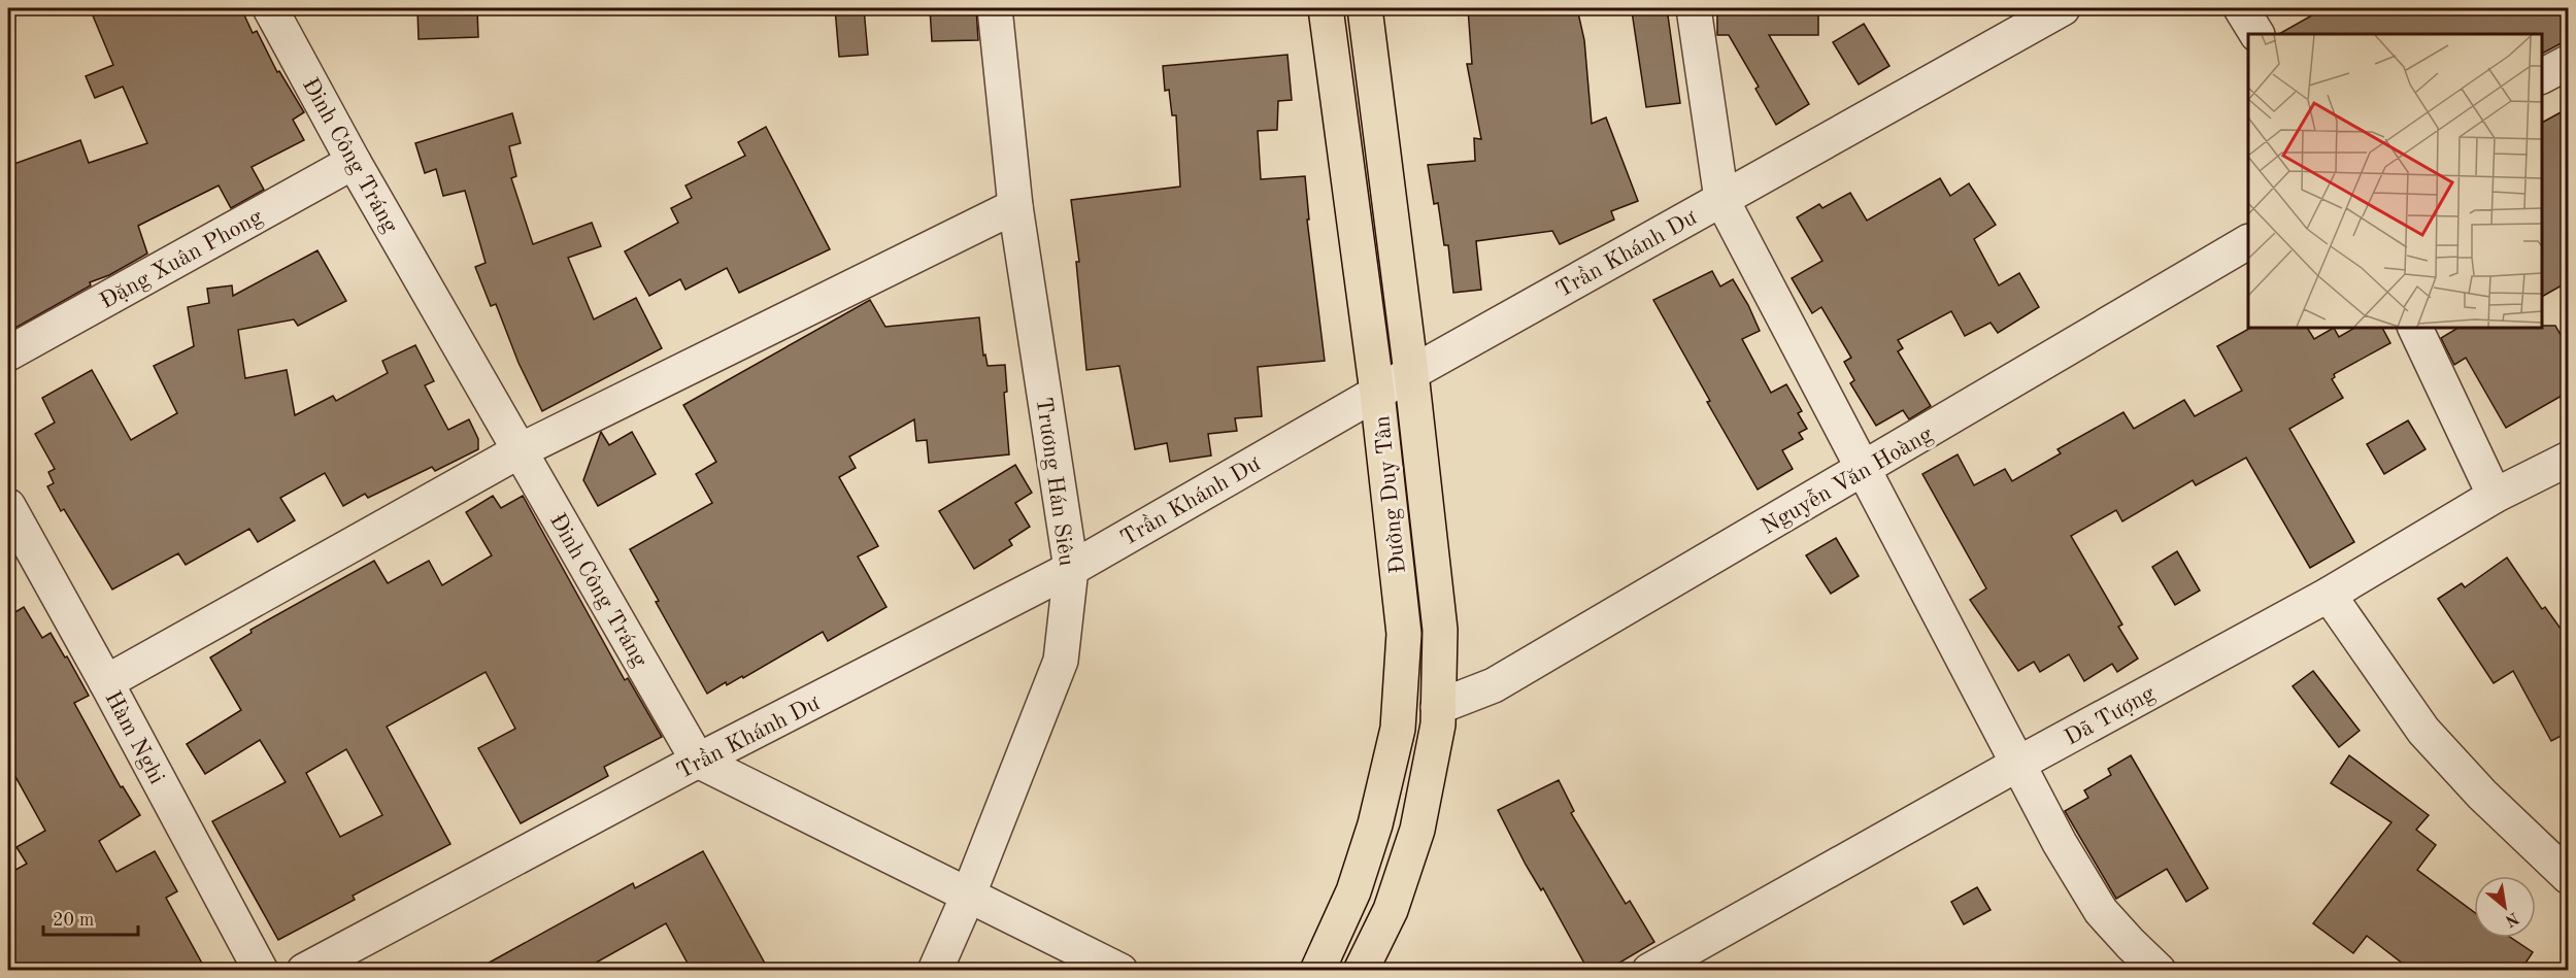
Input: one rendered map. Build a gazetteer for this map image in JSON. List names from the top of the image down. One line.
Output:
{"streets":{"main road":["Đường Duy Tân"],"street":["Đinh Công Tráng","Trần Khánh Dư","Đặng Xuân Phong","Nguyễn Văn Hoàng","Trương Hán Siêu","Dã Tượng","Hàm Nghi"]},"crossings":[["Đinh Công Tráng","Trần Khánh Dư"],["Đinh Công Tráng","Đặng Xuân Phong"],["Trần Khánh Dư","Trương Hán Siêu"],["Trần Khánh Dư","Đường Duy Tân"],["Nguyễn Văn Hoàng","Đường Duy Tân"]],"scale_bar":"20 m","north":"bottom right"}
